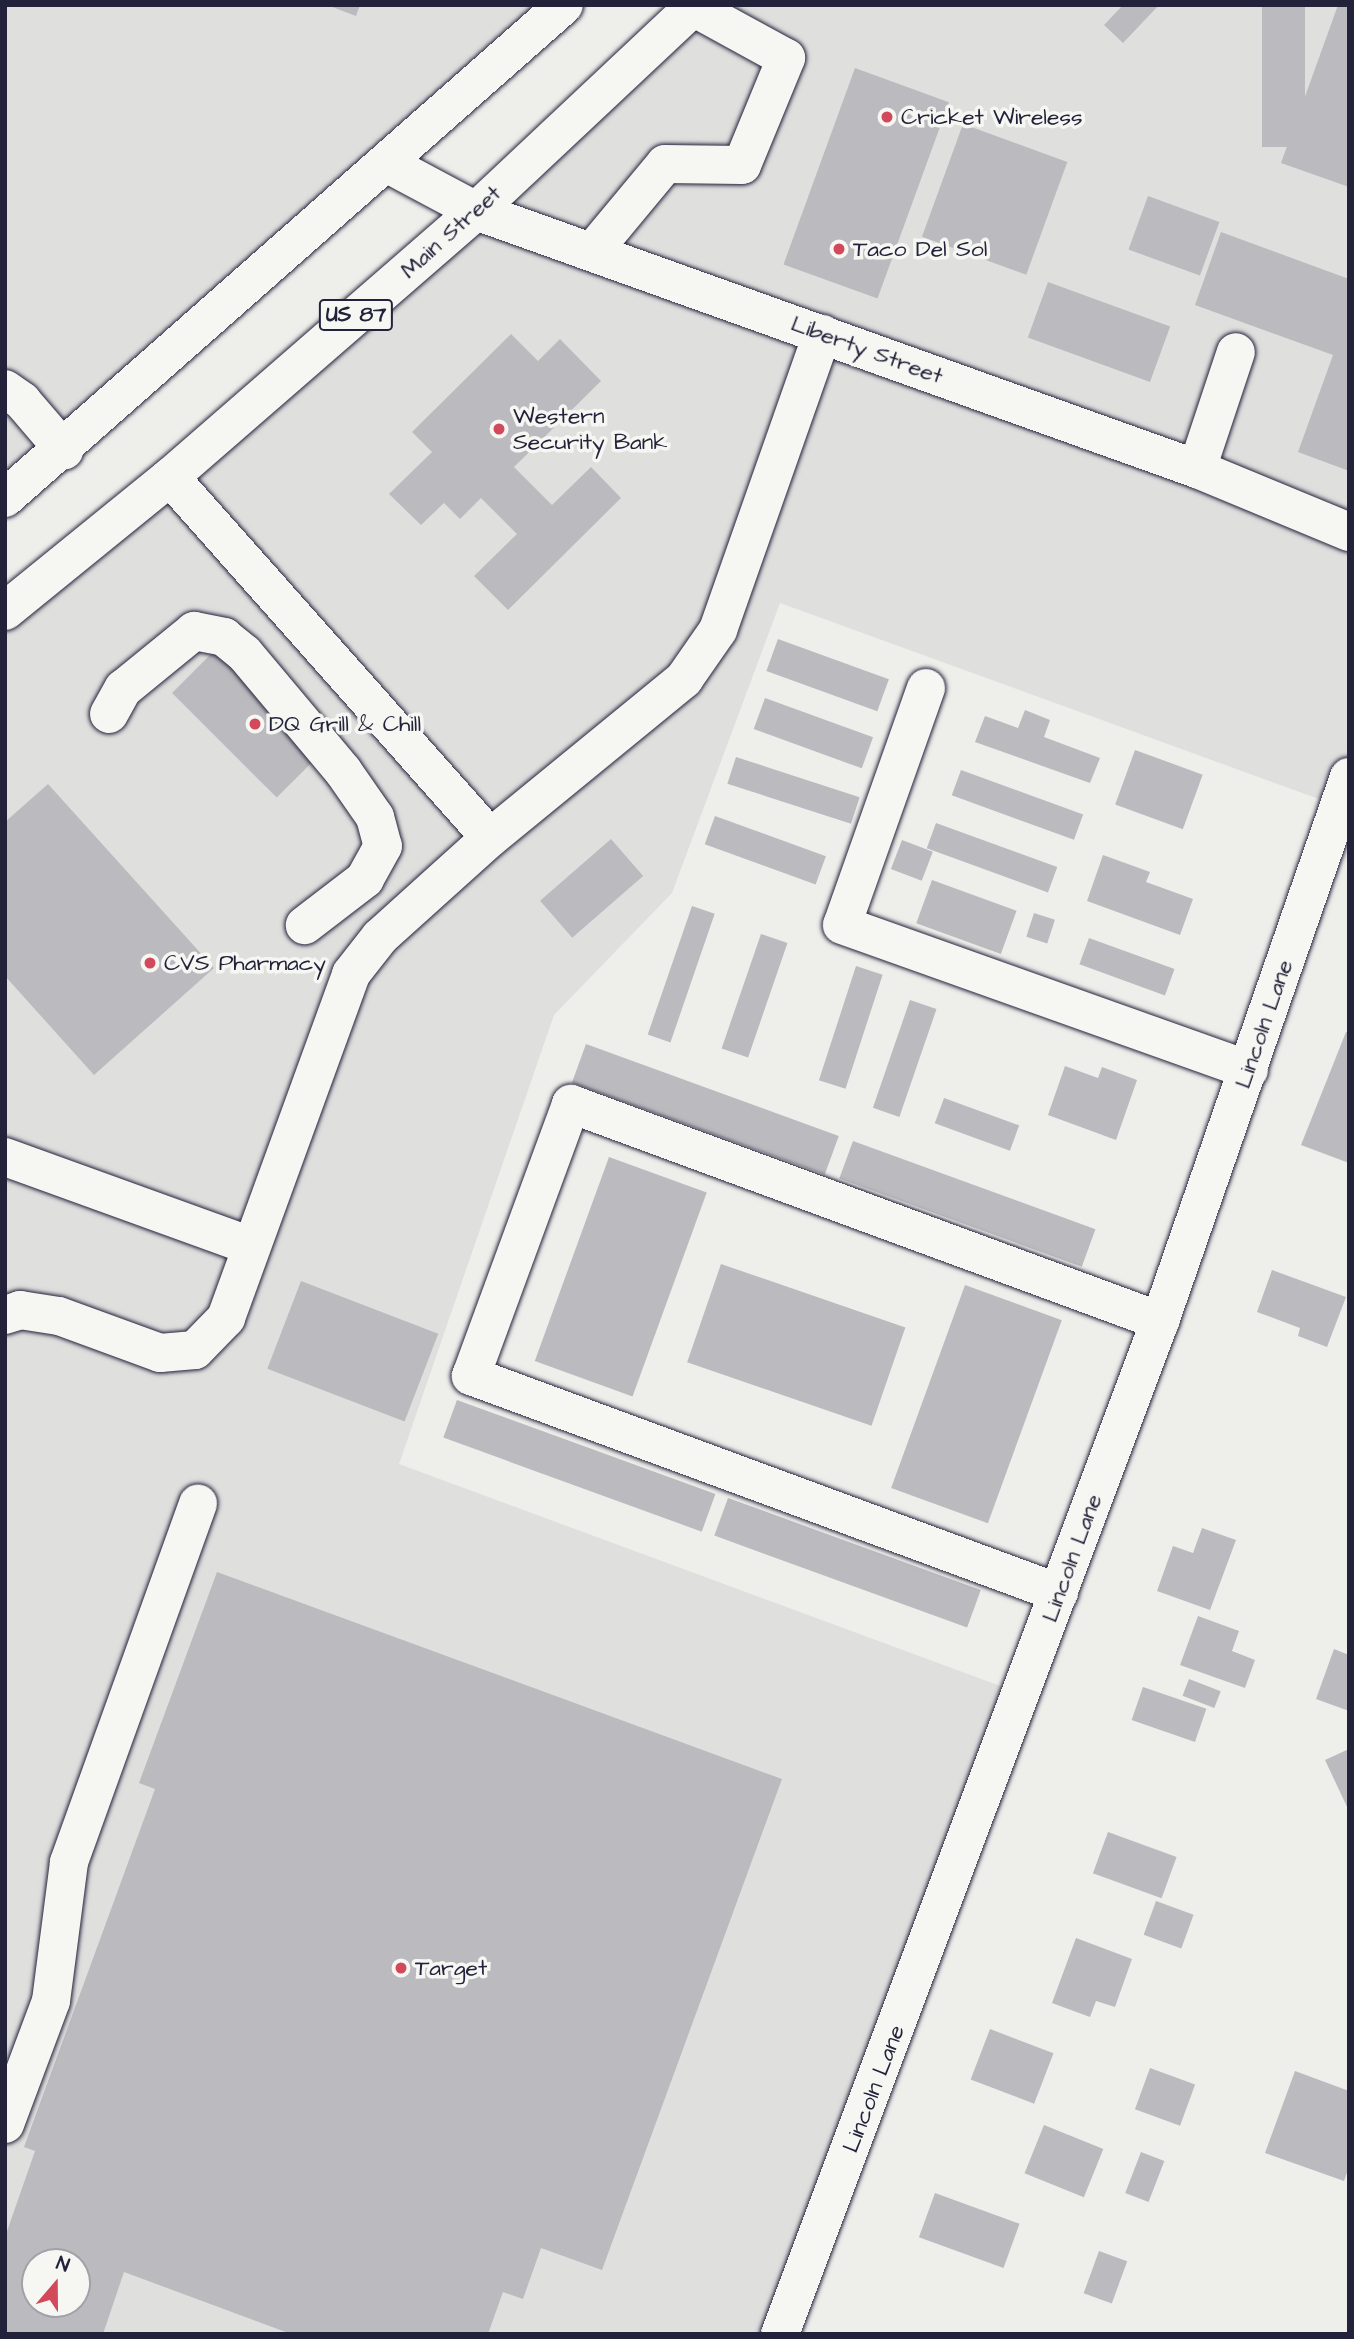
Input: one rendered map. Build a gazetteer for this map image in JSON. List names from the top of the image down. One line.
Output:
{"streets":{"street":["Main Street","US 87","Liberty Street","Lincoln Lane"]},"crossings":[["Main Street","Liberty Street"]],"places":["Cricket Wireless","Taco Del Sol","Western Security Bank","DQ Grill & Chill","CVS Pharmacy","Target"],"north":"top"}
